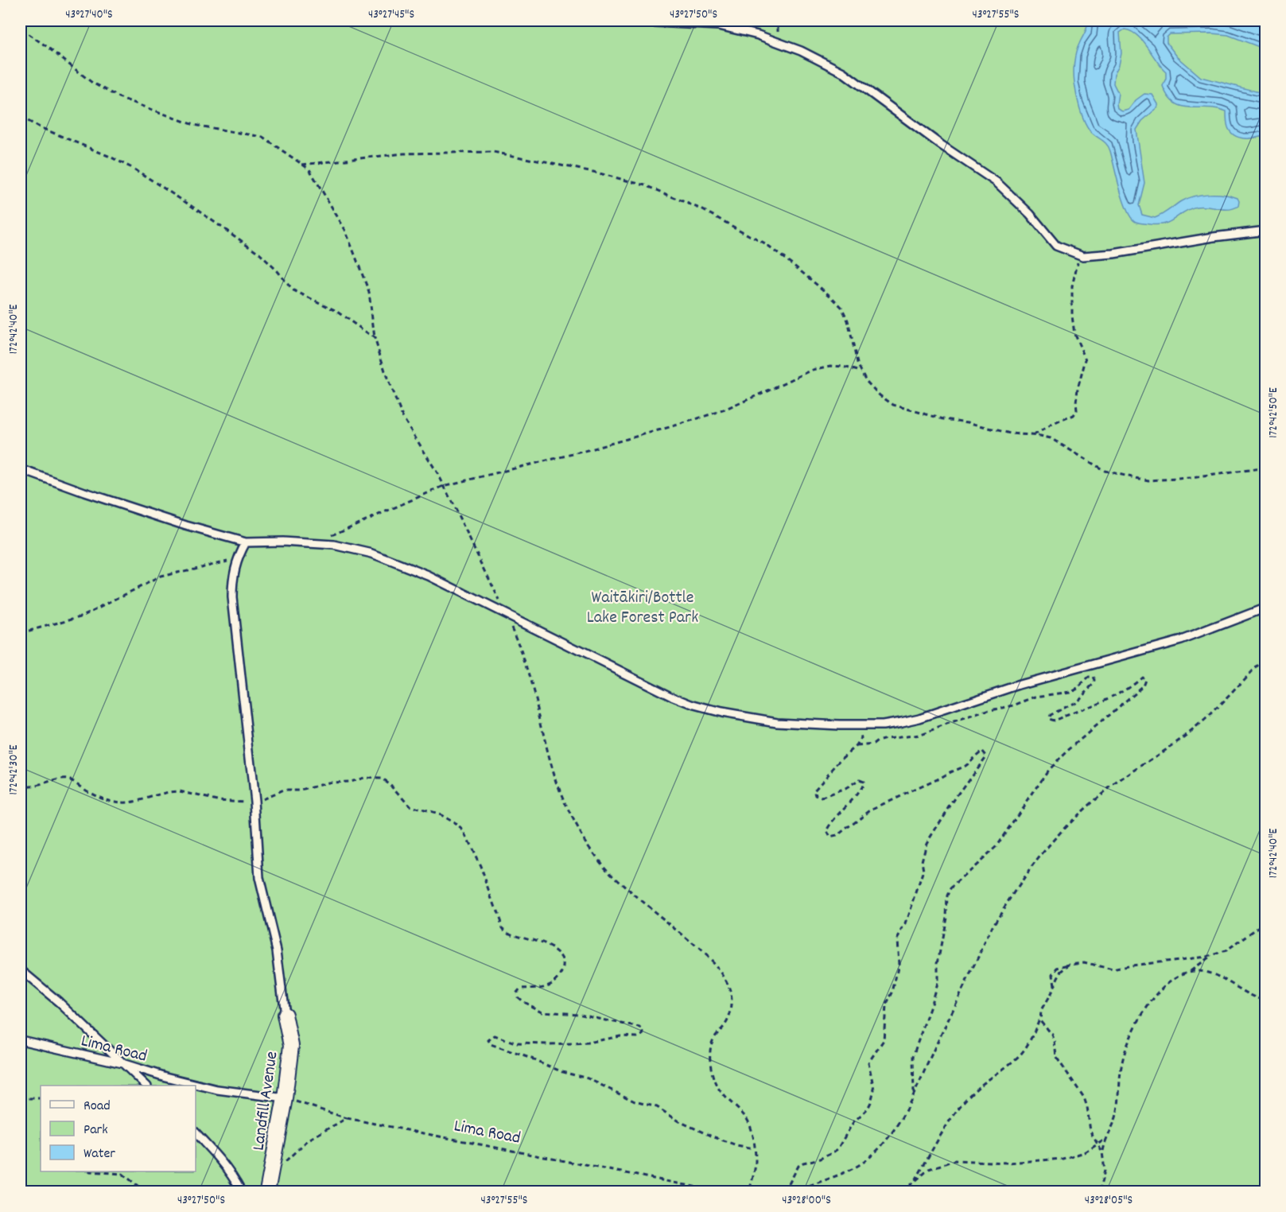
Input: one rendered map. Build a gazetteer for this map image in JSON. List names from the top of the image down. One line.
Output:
{"streets":{"street":["Landfill Avenue"],"lane":["Lima Road"]},"crossings":[["Lima Road","Landfill Avenue"]],"parks":["Waitākiri/Bottle Lake Forest Park"],"legend":["Road","Park","Water"],"coordinates":["43°27'40\"S","43°27'45\"S","43°27'50\"S","43°27'55\"S","172°42'40\"E","172°42'50\"E","172°42'30\"E","43°28'00\"S","43°28'05\"S"]}
